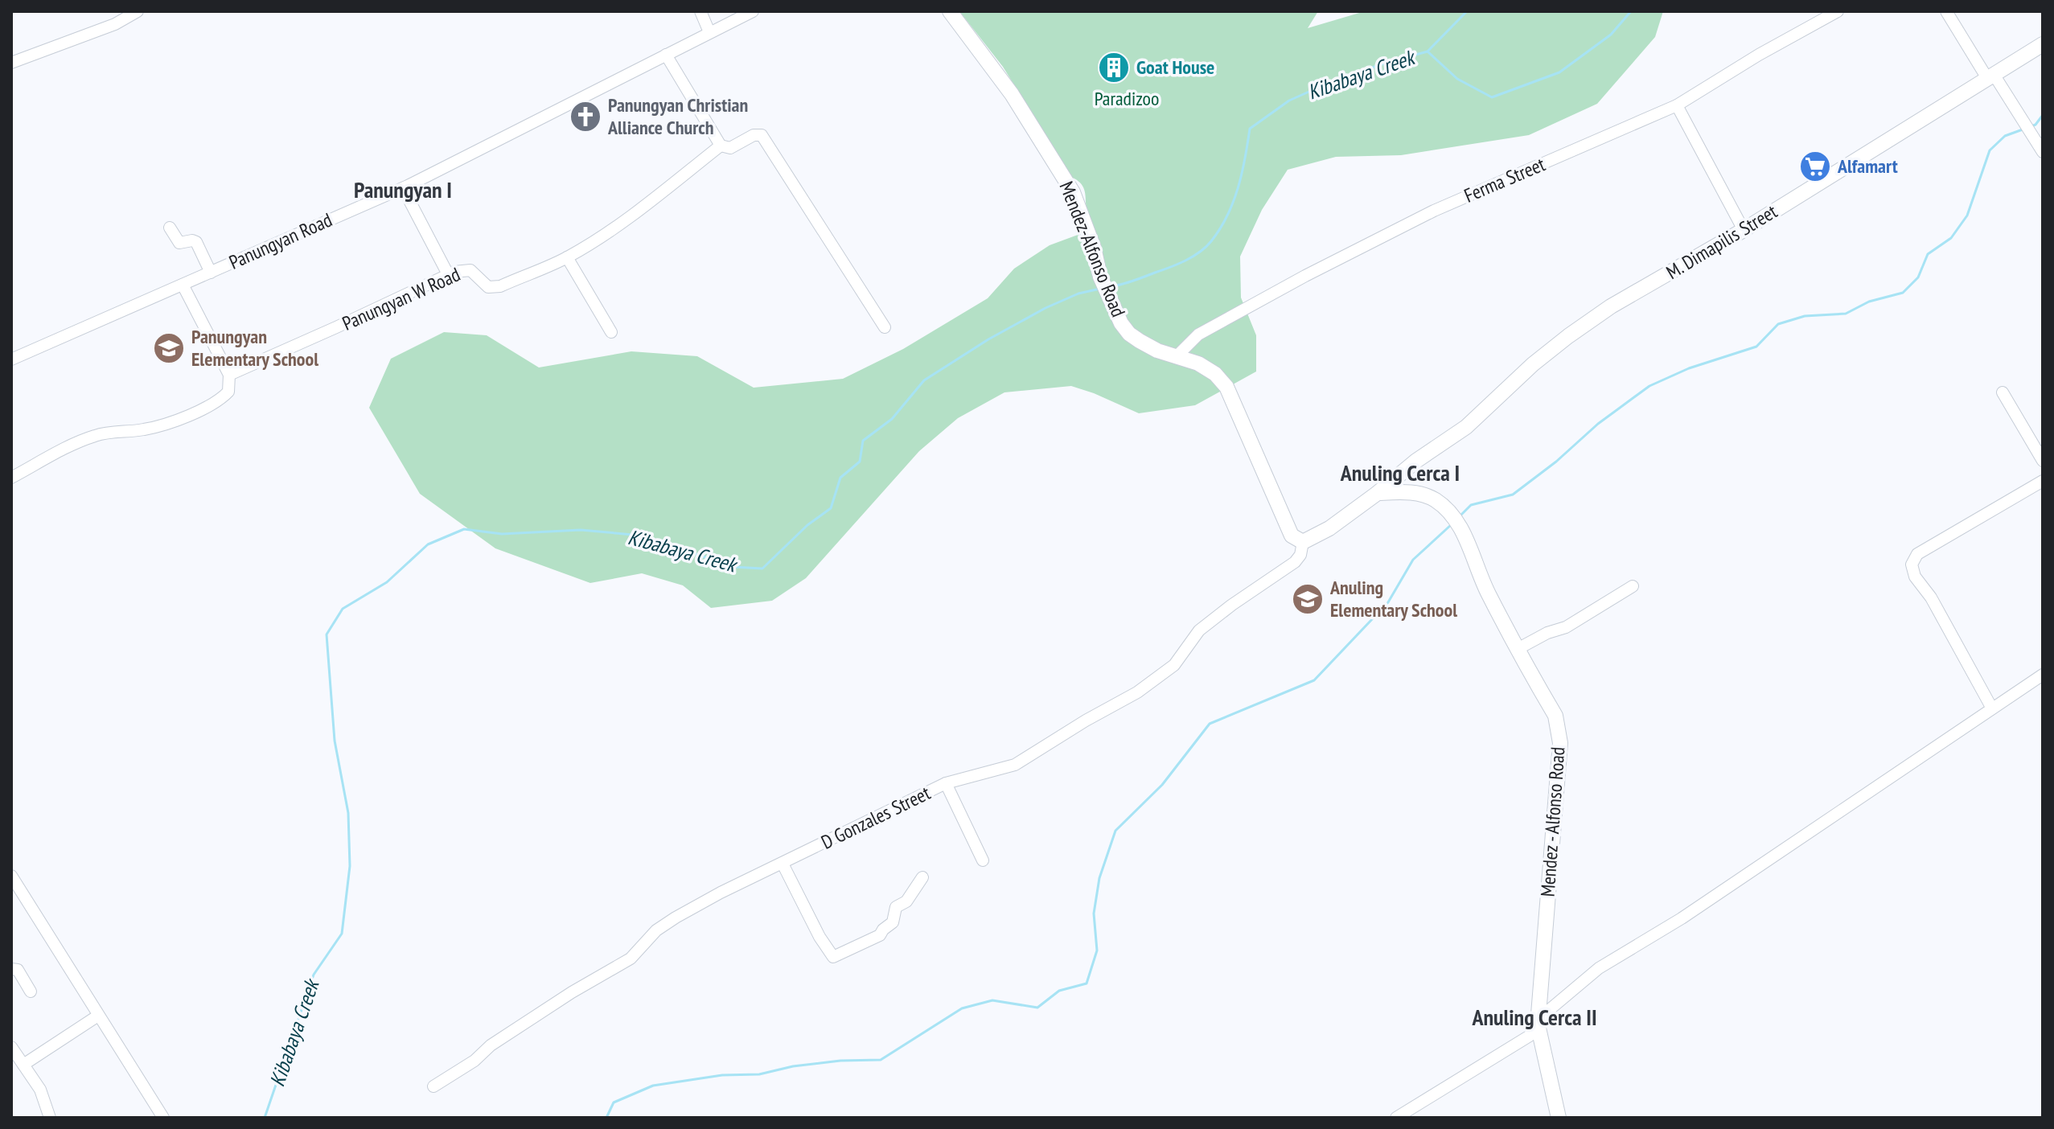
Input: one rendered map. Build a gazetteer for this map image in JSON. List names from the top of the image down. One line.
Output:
{"streets":{"main road":["M. Dimapilis Street","Mendez-Alfonso Road","Mendez - Alfonso Road"],"street":["Ferma Street","Panungyan Road","Panungyan W Road","D Gonzales Street"]},"crossings":[["Ferma Street","Mendez-Alfonso Road"],["Mendez-Alfonso Road","D Gonzales Street"]],"districts":["Panungyan I","Anuling Cerca I","Anuling Cerca II"],"water":["Kibabaya Creek"],"parks":["Paradizoo"],"places":{"building":["Goat House"],"church":["Panungyan Christian Alliance Church"],"supermarket":["Alfamart"],"school or university":["Panungyan Elementary School","Anuling Elementary School"]}}
